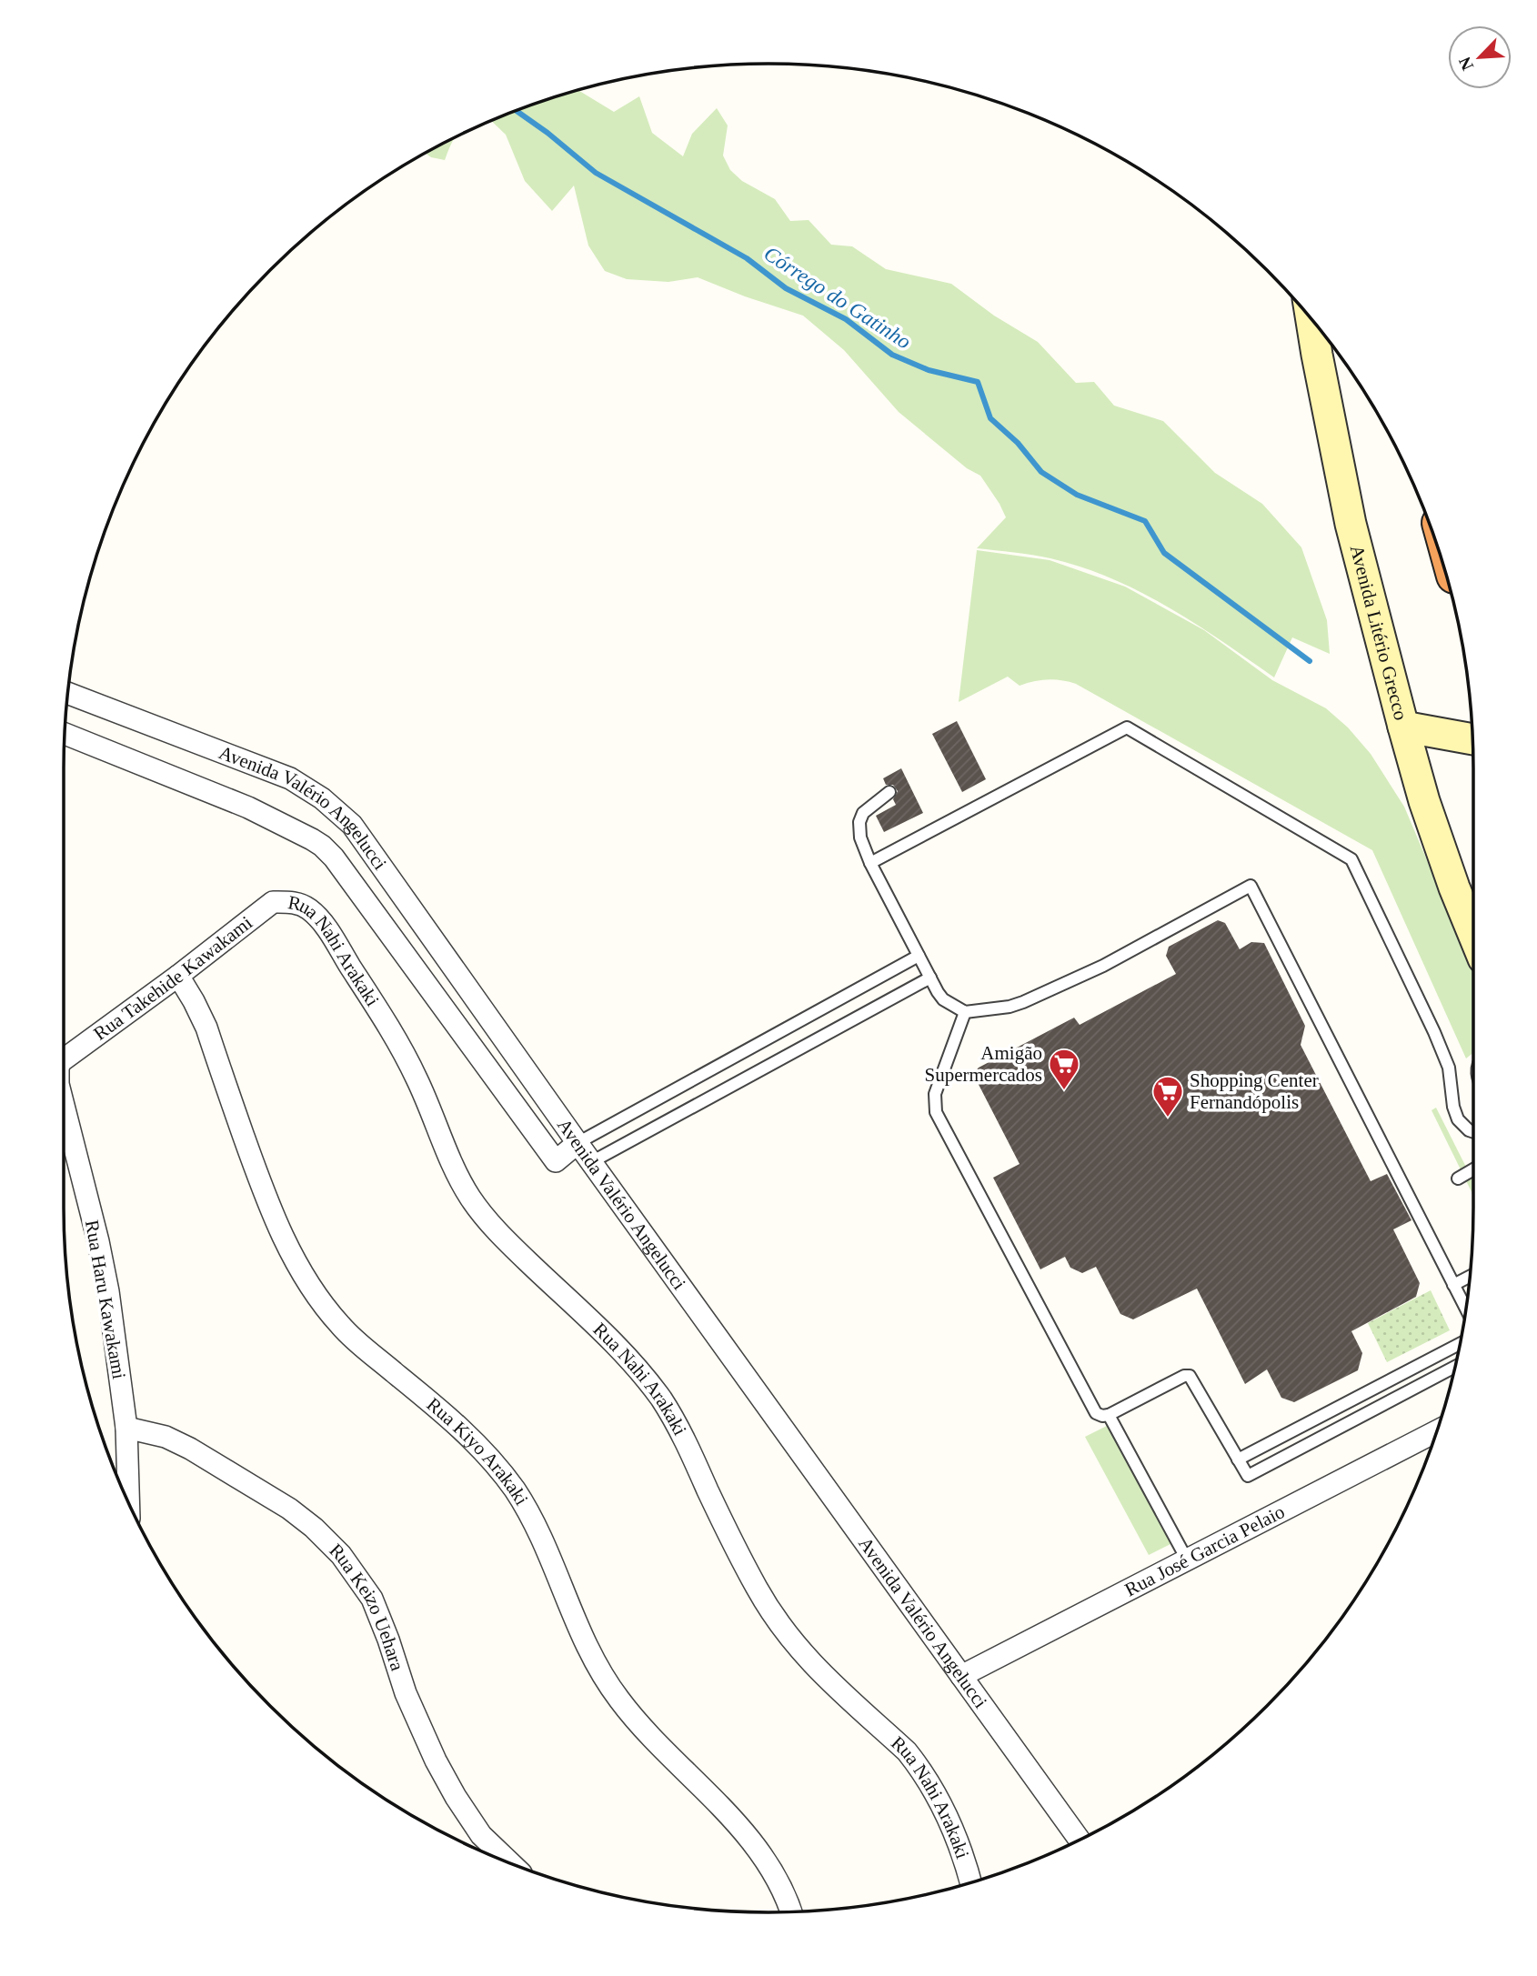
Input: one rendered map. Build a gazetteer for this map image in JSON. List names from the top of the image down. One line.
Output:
{"streets":{"main road":["Avenida Litério Grecco"],"street":["Avenida Valério Angelucci","Rua Nahi Arakaki","Rua Takehide Kawakami","Rua Haru Kawakami","Rua Kiyo Arakaki","Rua José Garcia Pelaio","Rua Keizo Uehara"]},"crossings":[["Avenida Valério Angelucci","Rua José Garcia Pelaio"],["Rua Nahi Arakaki","Rua Takehide Kawakami"],["Rua Takehide Kawakami","Rua Kiyo Arakaki"],["Rua Haru Kawakami","Rua Keizo Uehara"]],"water":["Córrego do Gatinho"],"places":{"supermarket":["Amigão Supermercados","Shopping Center Fernandópolis"]},"north":"bottom left"}
